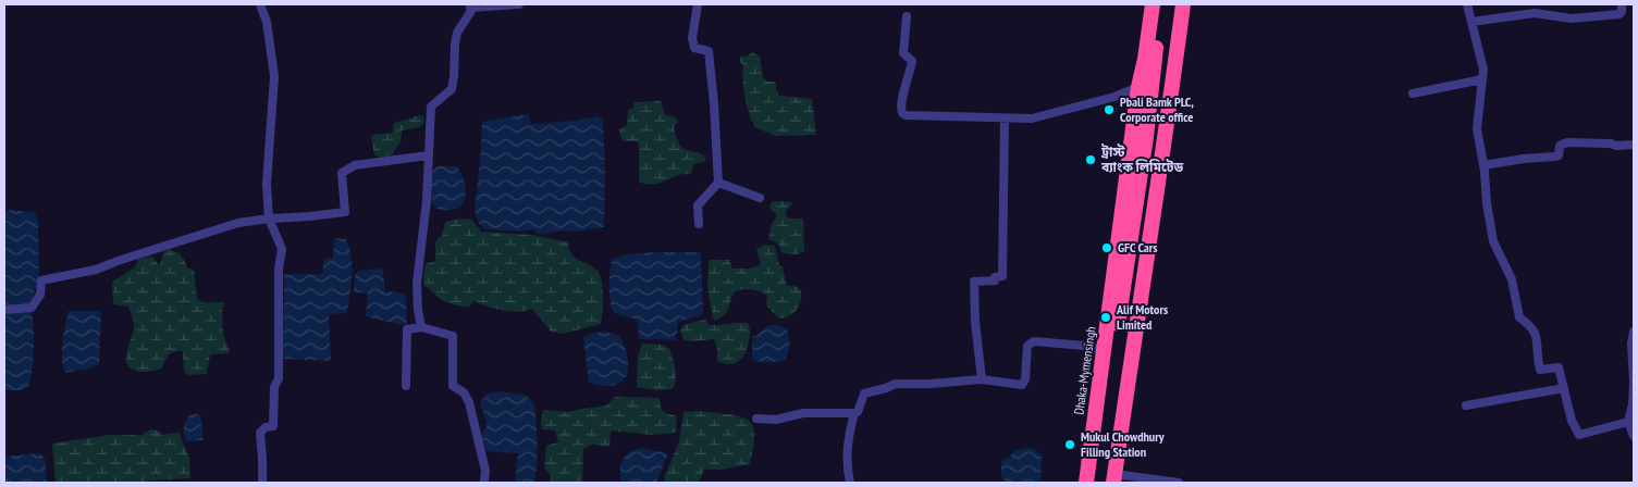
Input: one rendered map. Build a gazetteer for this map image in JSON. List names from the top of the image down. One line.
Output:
{"streets":{"highway":["Dhaka-Mymensingh"]},"places":["Pbali Bamk PLC, Corporate office","ট্রাস্ট ব্যাংক লিমিটেড","GFC Cars","Alif Motors Limited","Mukul Chowdhury Filling Station"]}
